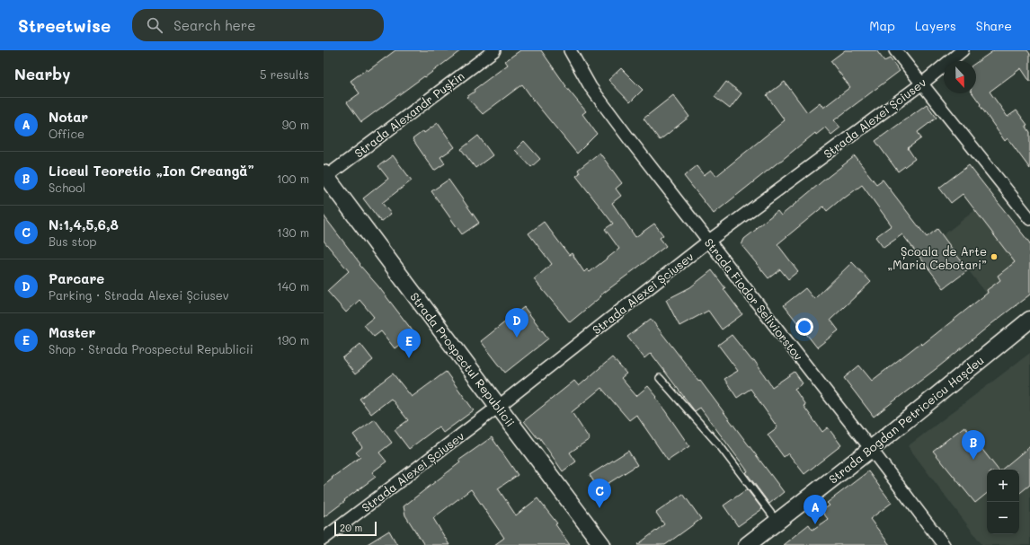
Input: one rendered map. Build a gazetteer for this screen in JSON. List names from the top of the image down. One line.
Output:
{"streets":{"main road":["Strada Prospectul Republicii","Strada Bogdan Petriceicu Hașdeu"],"street":["Strada Alexandr Pușkin","Strada Alexei Șciusev","Strada Fiodor Seliviorstov"]},"crossings":[["Strada Alexandr Pușkin","Strada Prospectul Republicii"],["Strada Alexei Șciusev","Strada Fiodor Seliviorstov"],["Strada Alexei Șciusev","Strada Prospectul Republicii"],["Strada Fiodor Seliviorstov","Strada Bogdan Petriceicu Hașdeu"]],"places":["Școala de Arte „Maria Cebotari”"],"scale_bar":"20 m","north":"bottom","page":{"header":"Streetwise","search":"Search here","nav":["Map","Layers","Share"],"heading":["Nearby","5 results"],"list":[{"mark":"A","name":"Notar","note":"Office","value":"90 m"},{"mark":"B","name":"Liceul Teoretic „Ion Creangă”","note":"School","value":"100 m"},{"mark":"C","name":"N:1,4,5,6,8","note":"Bus stop","value":"130 m"},{"mark":"D","name":"Parcare","note":"Parking · Strada Alexei Șciusev","value":"140 m"},{"mark":"E","name":"Master","note":"Shop · Strada Prospectul Republicii","value":"190 m"}],"pins":["D","E","B","C","A"],"map_buttons":["+","−"],"scale":"20 m"}}
